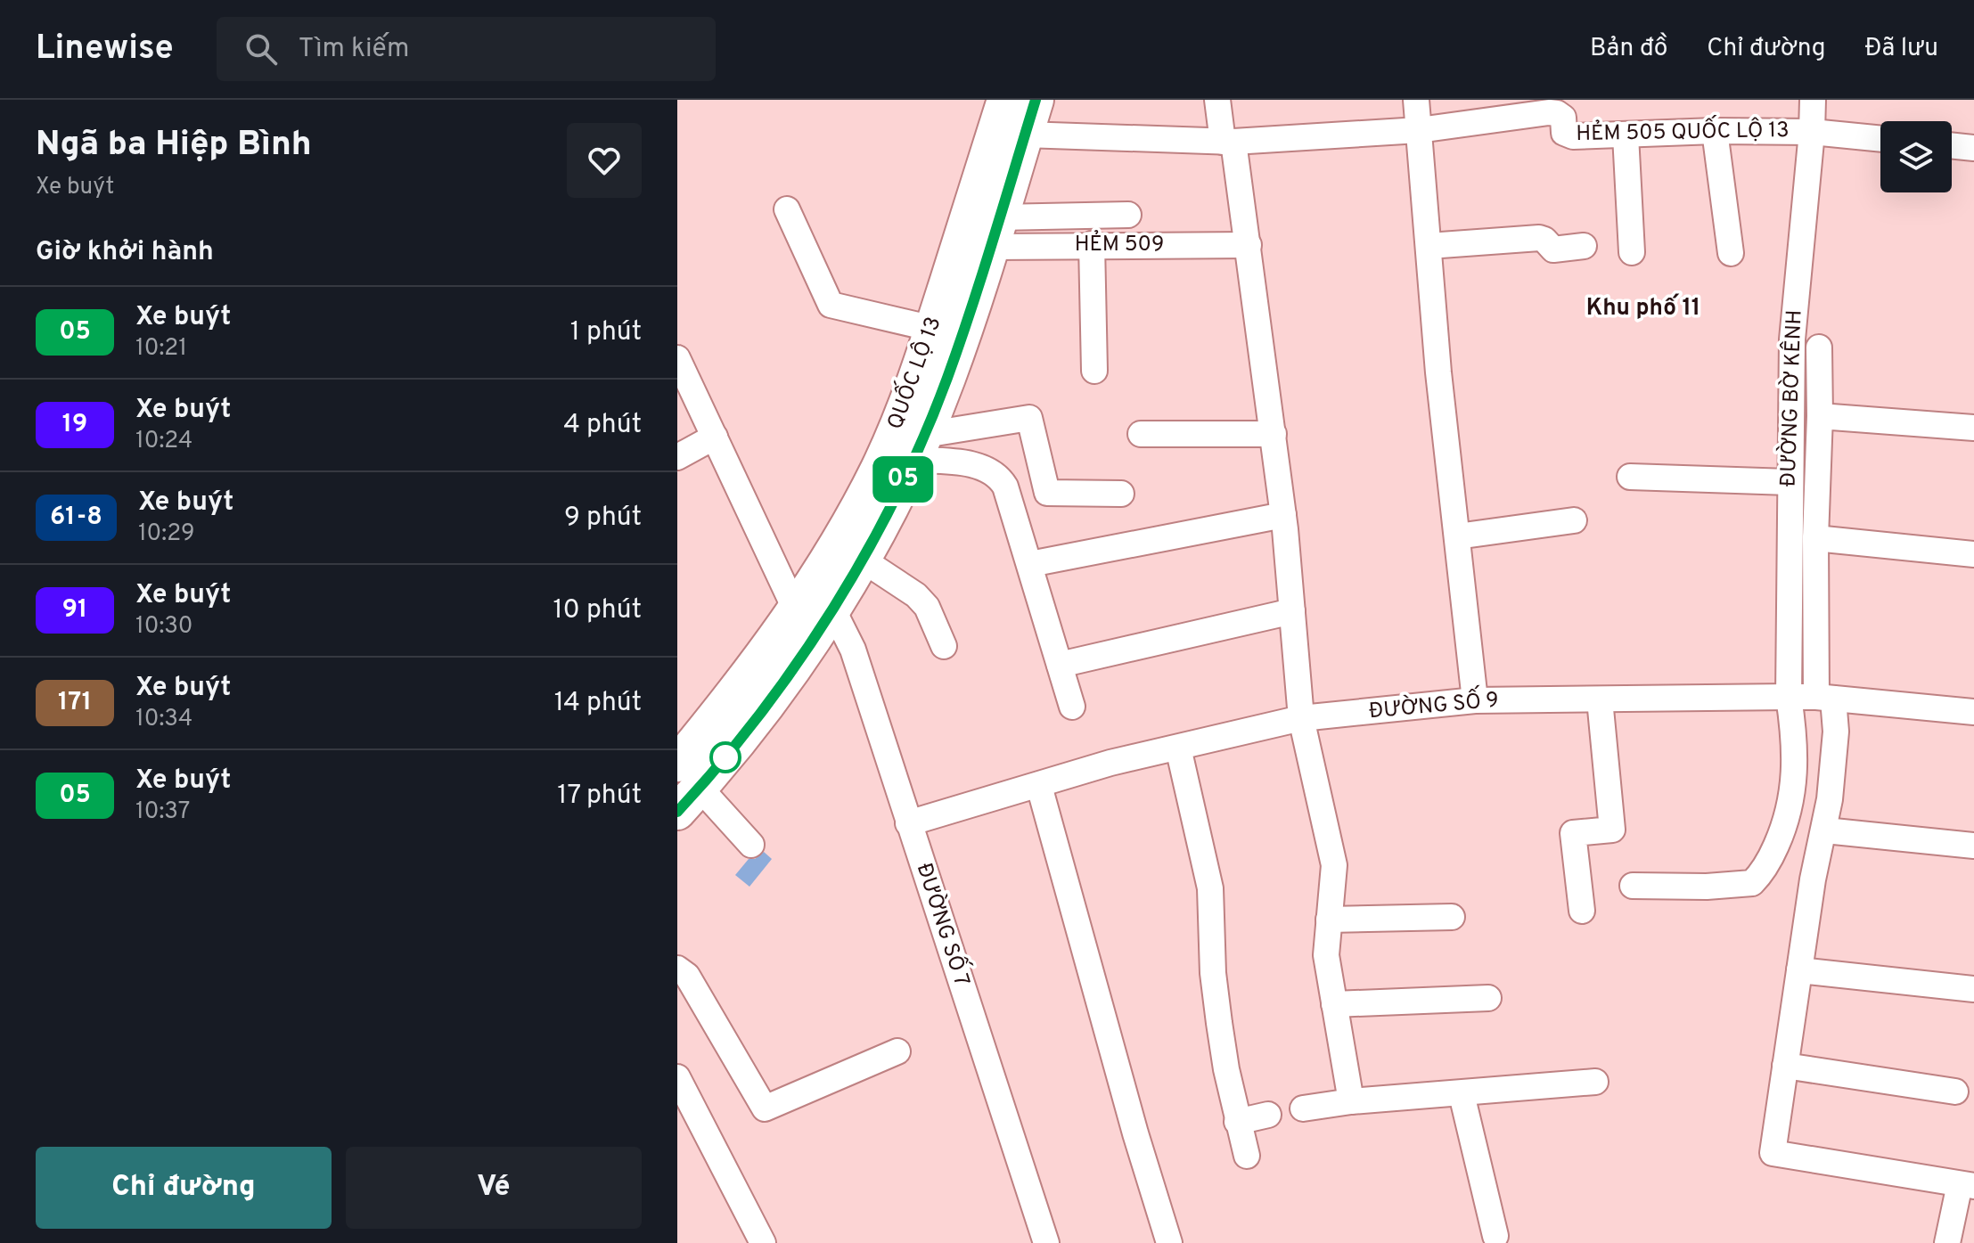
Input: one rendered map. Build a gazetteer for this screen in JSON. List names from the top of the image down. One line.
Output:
{"streets":{"highway":["QUỐC LỘ 13"],"street":["HẺM 505 QUỐC LỘ 13","HẺM 509","ĐƯỜNG BỜ KÊNH","ĐƯỜNG SỐ 9","ĐƯỜNG SỐ 7"]},"crossings":[["HẺM 505 QUỐC LỘ 13","QUỐC LỘ 13"],["HẺM 505 QUỐC LỘ 13","ĐƯỜNG BỜ KÊNH"],["HẺM 509","QUỐC LỘ 13"],["QUỐC LỘ 13","ĐƯỜNG SỐ 7"],["ĐƯỜNG BỜ KÊNH","ĐƯỜNG SỐ 9"],["ĐƯỜNG SỐ 9","ĐƯỜNG SỐ 7"]],"districts":["Khu phố 11"],"lines":["bus line 05"],"page":{"header":"Linewise","search":"Tìm kiếm","nav":["Bản đồ","Chỉ đường","Đã lưu"],"heading":[["Ngã ba Hiệp Bình","Xe buýt"],"Giờ khởi hành"],"on_map":"05","list":[{"mark":"05","name":"Xe buýt","note":"10:21","value":"1 phút"},{"mark":"19","name":"Xe buýt","note":"10:24","value":"4 phút"},{"mark":"61-8","name":"Xe buýt","note":"10:29","value":"9 phút"},{"mark":"91","name":"Xe buýt","note":"10:30","value":"10 phút"},{"mark":"171","name":"Xe buýt","note":"10:34","value":"14 phút"},{"mark":"05","name":"Xe buýt","note":"10:37","value":"17 phút"}],"buttons":["Chỉ đường","Vé"]}}
